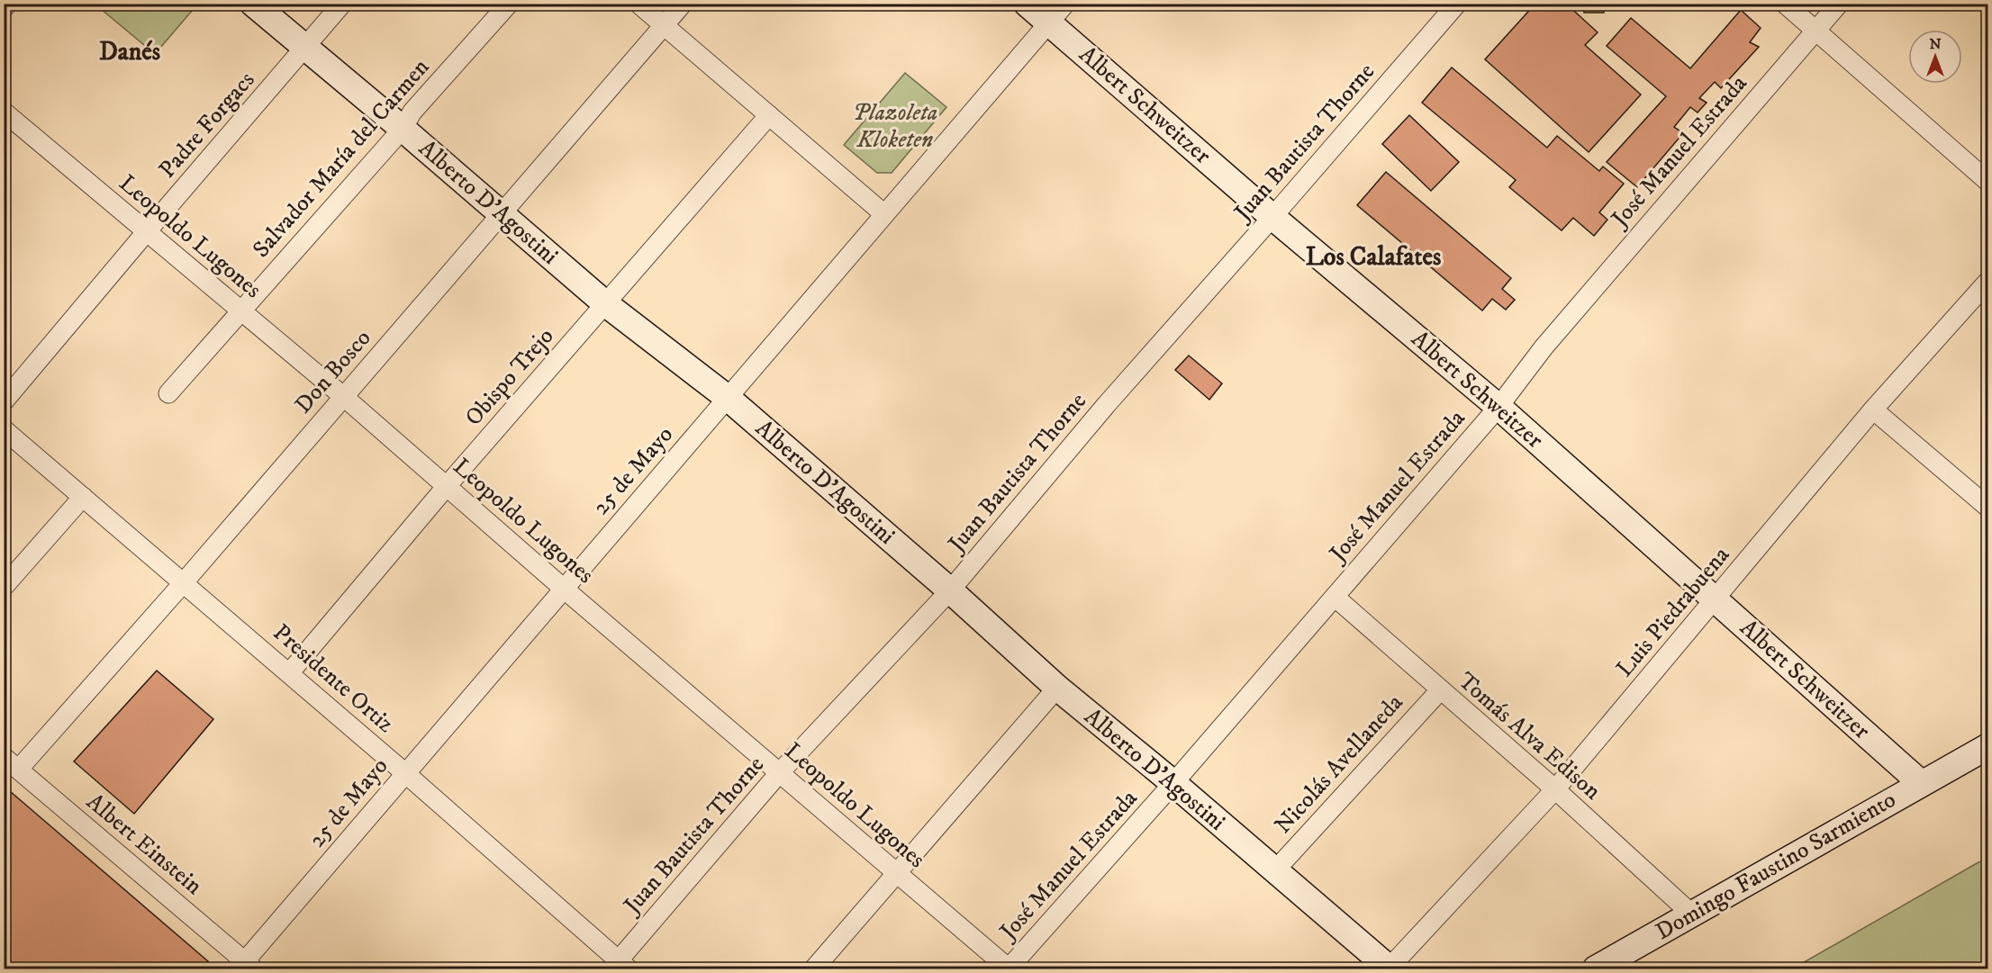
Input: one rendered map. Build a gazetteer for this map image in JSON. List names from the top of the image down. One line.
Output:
{"streets":{"main road":["Albert Schweitzer","Alberto D'Agostini","Domingo Faustino Sarmiento"],"street":["Padre Forgacs","Juan Bautista Thorne","José Manuel Estrada","Salvador María del Carmen","Leopoldo Lugones","Don Bosco","Obispo Trejo","25 de Mayo","Luis Piedrabuena","Presidente Ortiz","Tomás Alva Edison","Nicolás Avellaneda","Albert Einstein"]},"crossings":[["Albert Schweitzer","Juan Bautista Thorne"],["Albert Schweitzer","José Manuel Estrada"],["Albert Schweitzer","25 de Mayo"],["Albert Schweitzer","Luis Piedrabuena"],["Albert Schweitzer","Domingo Faustino Sarmiento"],["Padre Forgacs","Alberto D'Agostini"],["Padre Forgacs","Leopoldo Lugones"],["Juan Bautista Thorne","Alberto D'Agostini"],["Juan Bautista Thorne","Leopoldo Lugones"],["Juan Bautista Thorne","Presidente Ortiz"],["José Manuel Estrada","Alberto D'Agostini"],["José Manuel Estrada","Leopoldo Lugones"],["José Manuel Estrada","Tomás Alva Edison"],["Salvador María del Carmen","Alberto D'Agostini"],["Salvador María del Carmen","Leopoldo Lugones"],["Alberto D'Agostini","Don Bosco"],["Alberto D'Agostini","Obispo Trejo"],["Alberto D'Agostini","25 de Mayo"],["Alberto D'Agostini","Luis Piedrabuena"],["Alberto D'Agostini","Nicolás Avellaneda"],["Leopoldo Lugones","Don Bosco"],["Leopoldo Lugones","Obispo Trejo"],["Leopoldo Lugones","25 de Mayo"],["Don Bosco","Presidente Ortiz"],["Don Bosco","Albert Einstein"],["Obispo Trejo","Presidente Ortiz"],["25 de Mayo","Presidente Ortiz"],["25 de Mayo","Albert Einstein"],["Luis Piedrabuena","Tomás Alva Edison"],["Tomás Alva Edison","Nicolás Avellaneda"],["Tomás Alva Edison","Domingo Faustino Sarmiento"]],"districts":["Danés","Los Calafates"],"parks":["Plazoleta Kloketen"],"north":"top"}
